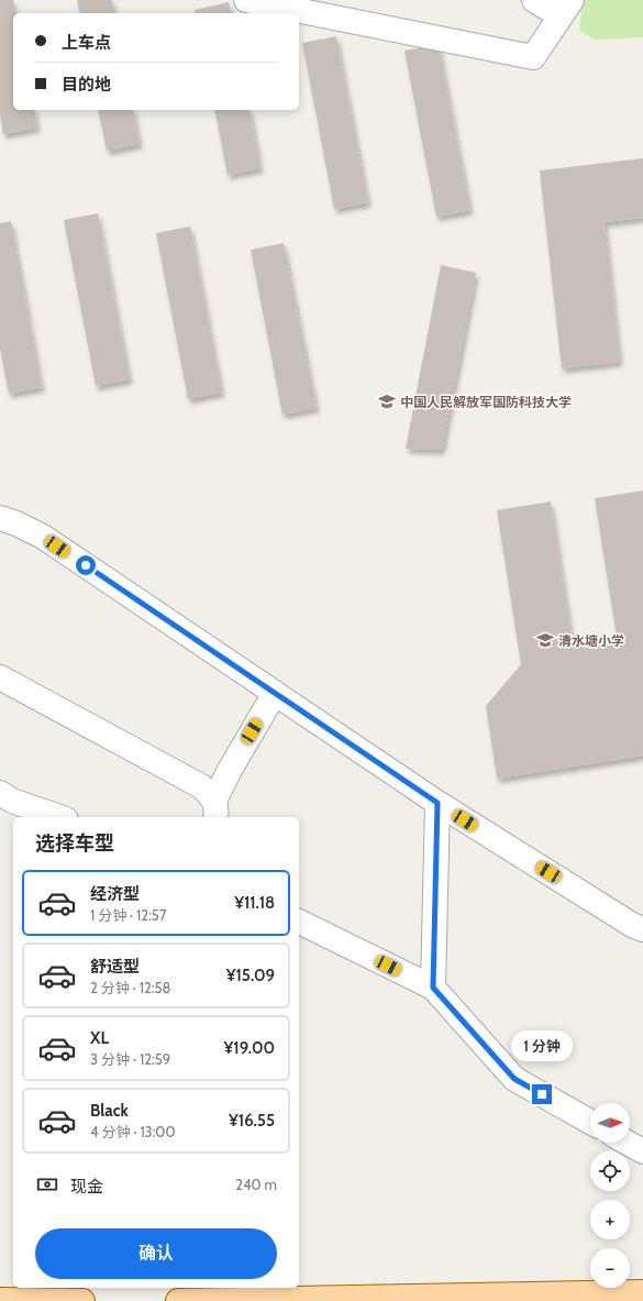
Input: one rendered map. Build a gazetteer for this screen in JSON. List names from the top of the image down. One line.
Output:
{"places":{"school or university":["中国人民解放军国防科技大学","清水塘小学"]},"north":"right","page":{"banner":["上车点","目的地"],"heading":"选择车型","list":[{"name":"经济型","note":"1 分钟 · 12:57","value":"¥11.18"},{"name":"舒适型","note":"2 分钟 · 12:58","value":"¥15.09"},{"name":"XL","note":"3 分钟 · 12:59","value":"¥19.00"},{"name":"Black","note":"4 分钟 · 13:00","value":"¥16.55"}],"bubble":"1 分钟","map_buttons":["+","−"],"pay":["现金","240 m"],"buttons":"确认"}}
